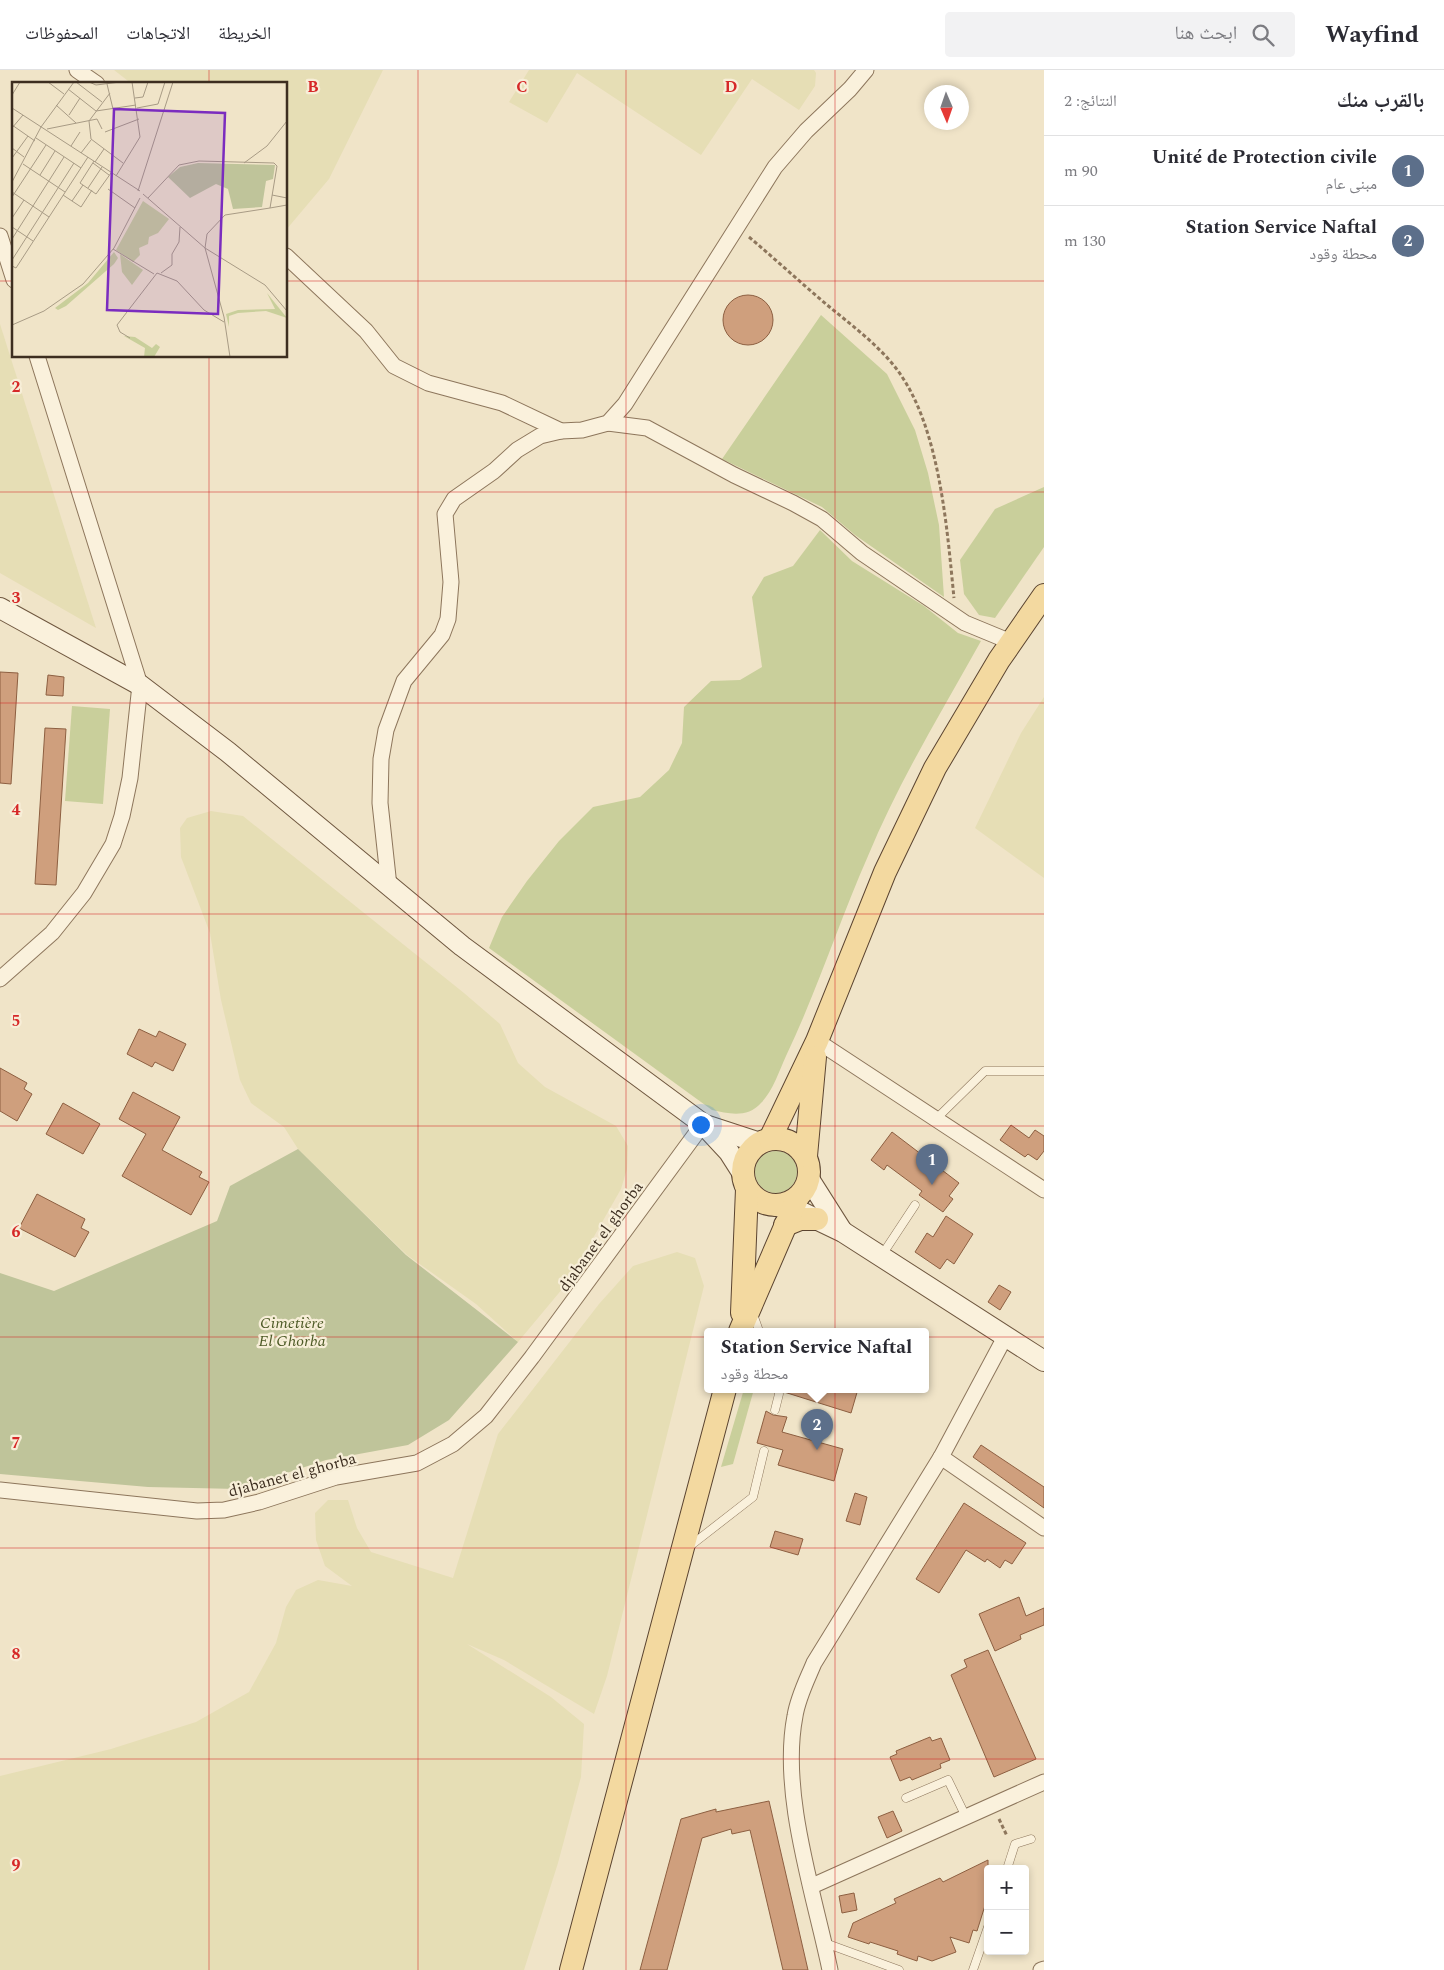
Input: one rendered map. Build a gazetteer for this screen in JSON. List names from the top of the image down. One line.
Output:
{"streets":{"street":["djabanet el ghorba"]},"parks":["Cimetière El Ghorba"],"north":"bottom","page":{"header":"Wayfind","search":"ابحث هنا","nav":["الخريطة","الاتجاهات","المحفوظات"],"heading":["بالقرب منك","النتائج: 2"],"list":[{"mark":"1","name":"Unité de Protection civile","note":"مبنى عام","value":"90 m"},{"mark":"2","name":"Station Service Naftal","note":"محطة وقود","value":"130 m"}],"pins":["1","2"],"popup":["Station Service Naftal","محطة وقود"],"map_buttons":["+","−"]},"grid":{"columns":["B","C","D"],"rows":["2","3","4","5","6","7","8","9"]}}
